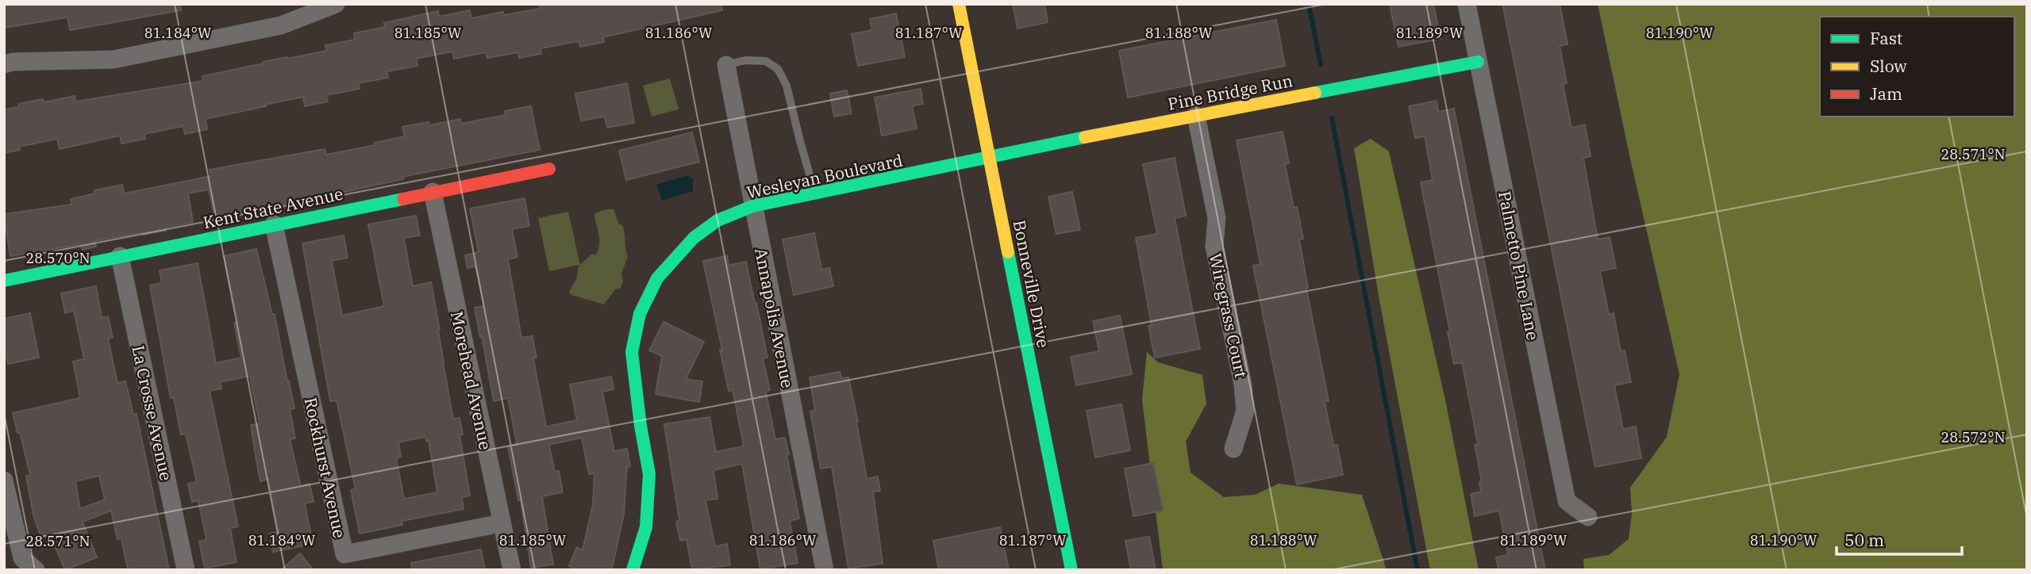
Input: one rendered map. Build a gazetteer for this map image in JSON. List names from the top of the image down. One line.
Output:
{"streets":{"street":["Pine Bridge Run","Wesleyan Boulevard","Kent State Avenue","Palmetto Pine Lane","Bonneville Drive","Wiregrass Court","Annapolis Avenue","Morehead Avenue","La Crosse Avenue","Rockhurst Avenue"]},"crossings":[["Pine Bridge Run","Wesleyan Boulevard"],["Pine Bridge Run","Palmetto Pine Lane"],["Pine Bridge Run","Bonneville Drive"],["Pine Bridge Run","Wiregrass Court"],["Wesleyan Boulevard","Bonneville Drive"],["Wesleyan Boulevard","Annapolis Avenue"],["Kent State Avenue","Morehead Avenue"],["Kent State Avenue","La Crosse Avenue"],["Kent State Avenue","Rockhurst Avenue"],["Morehead Avenue","Rockhurst Avenue"]],"legend":["Fast","Slow","Jam"],"scale_bar":"50 m","coordinates":["81.184°W","81.185°W","81.186°W","81.187°W","81.188°W","81.189°W","81.190°W","28.571°N","28.570°N","28.572°N"]}
